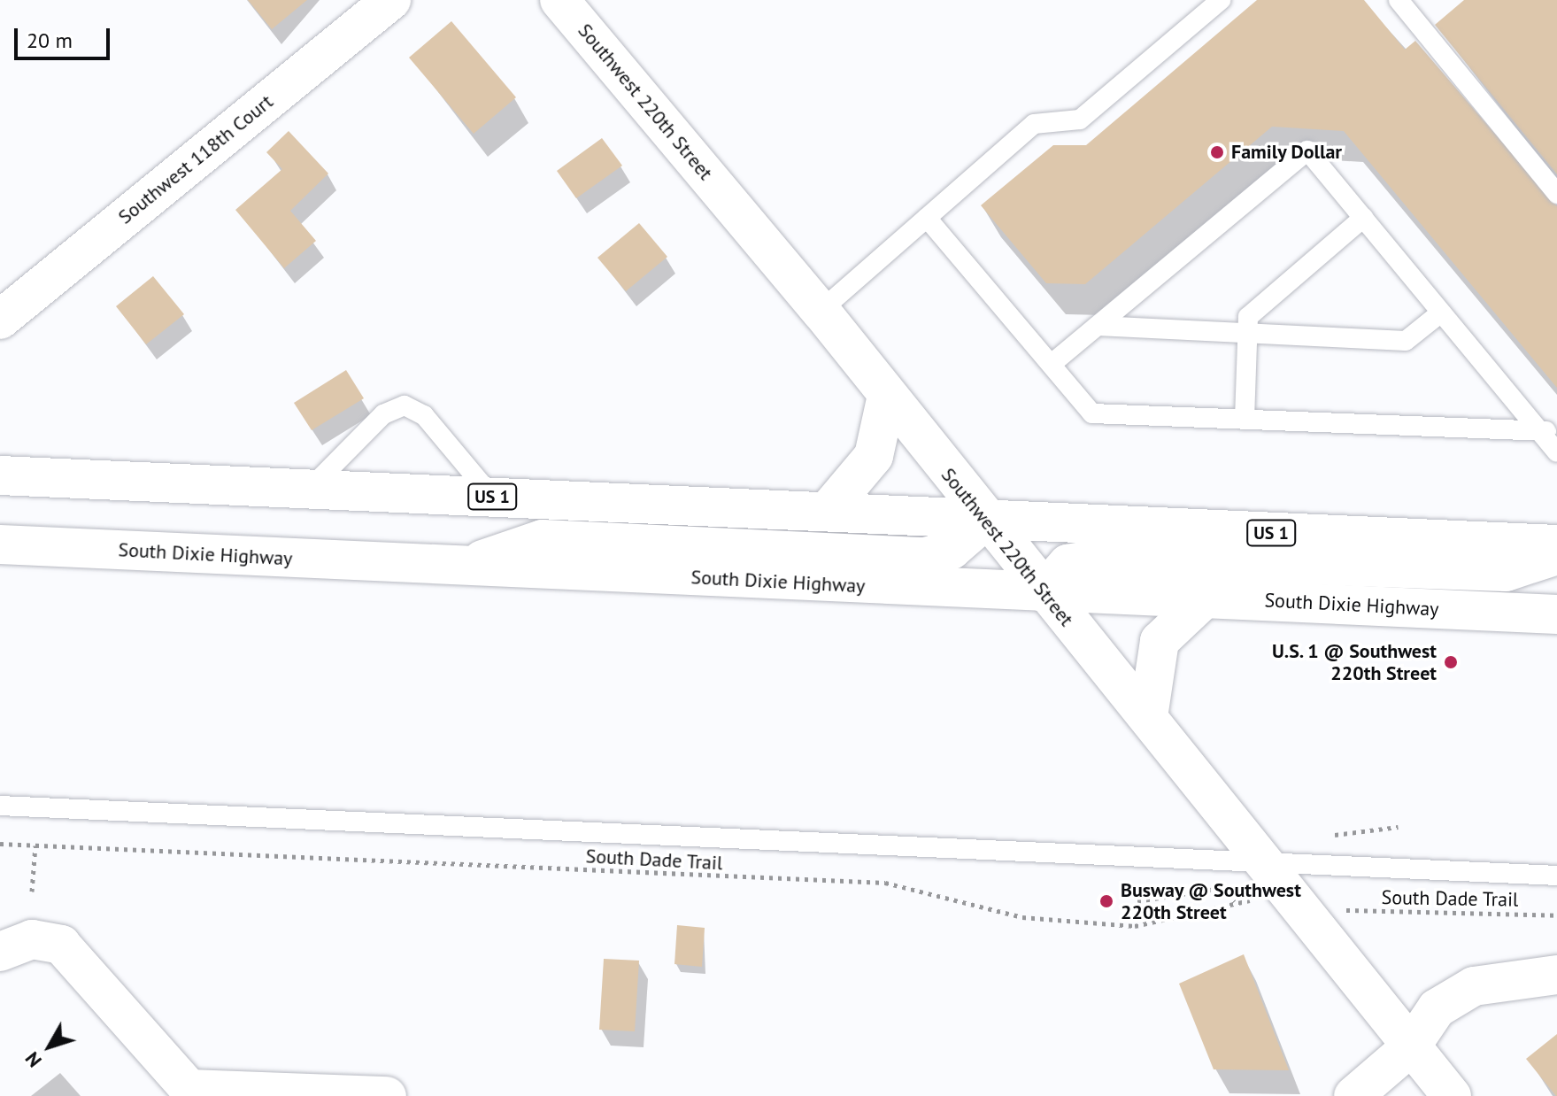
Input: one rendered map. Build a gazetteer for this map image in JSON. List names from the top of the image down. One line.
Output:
{"streets":{"main road":["Southwest 220th Street","Southwest 118th Court","US 1","South Dixie Highway"],"path":["South Dade Trail"]},"crossings":[["Southwest 220th Street","US 1"],["Southwest 220th Street","South Dixie Highway"]],"places":["Family Dollar","U.S. 1 @ Southwest 220th Street","Busway @ Southwest 220th Street"],"scale_bar":"20 m","north":"bottom left"}
